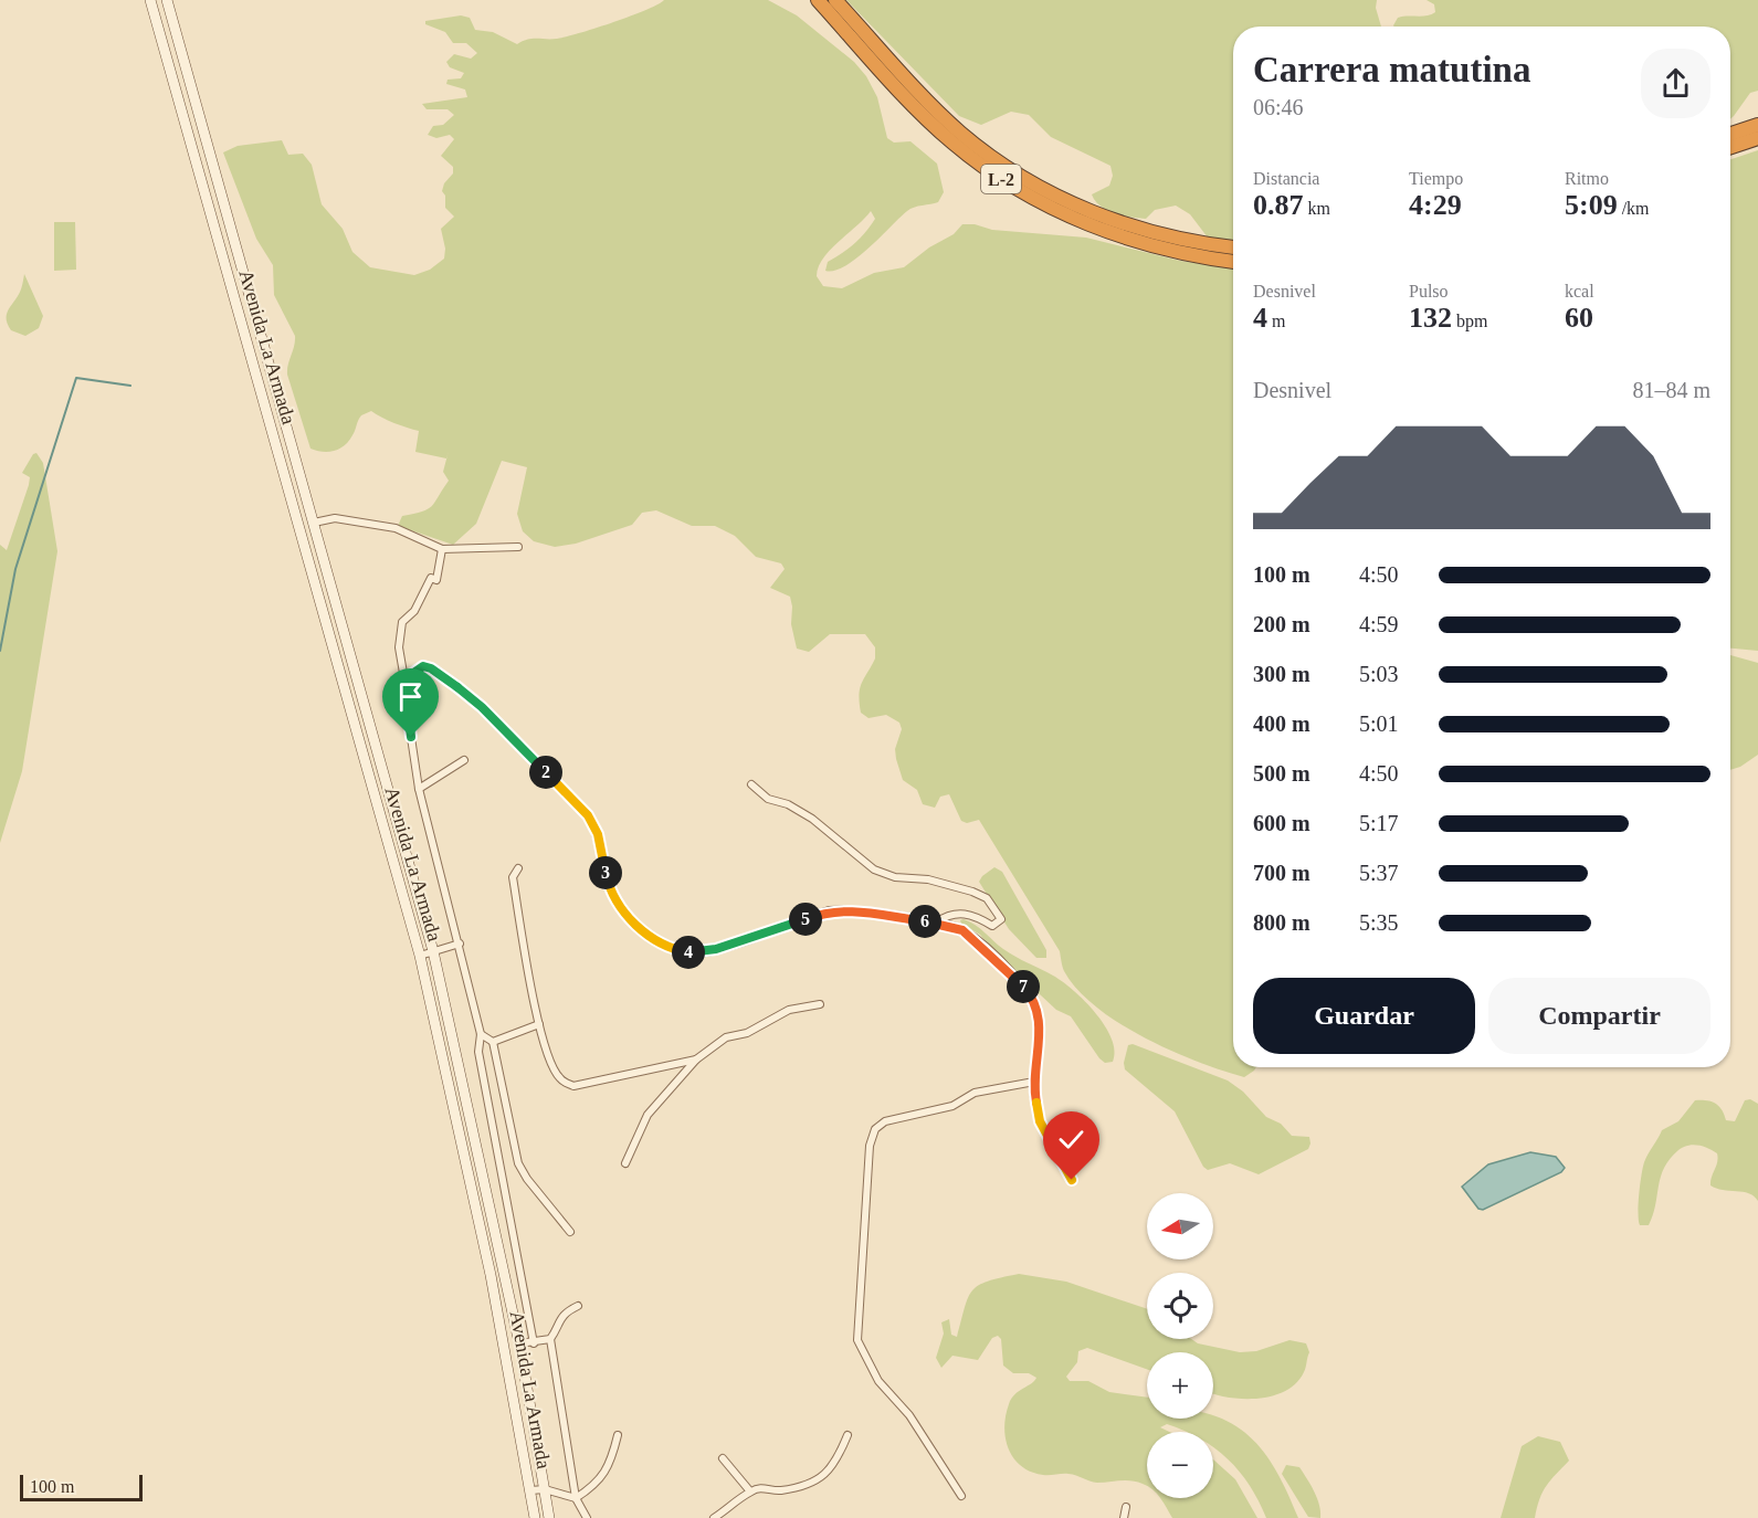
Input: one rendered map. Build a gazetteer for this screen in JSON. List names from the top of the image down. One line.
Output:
{"streets":{"highway":["L-2"],"main road":["Avenida La Armada"]},"scale_bar":"100 m","north":"left","page":{"heading":["Carrera matutina","06:46"],"stats":[["Distancia","0.87 km"],["Tiempo","4:29"],["Ritmo","5:09 /km"],["Desnivel","4 m"],["Pulso","132 bpm"],["kcal","60"]],"chart":["Desnivel","81–84 m"],"list":[{"name":"100 m","note":"4:50"},{"name":"200 m","note":"4:59"},{"name":"300 m","note":"5:03"},{"name":"400 m","note":"5:01"},{"name":"500 m","note":"4:50"},{"name":"600 m","note":"5:17"},{"name":"700 m","note":"5:37"},{"name":"800 m","note":"5:35"}],"pins":["2","3","5","6","4","7"],"buttons":["Guardar","Compartir"],"map_buttons":["+","−"],"scale":"100 m"}}
